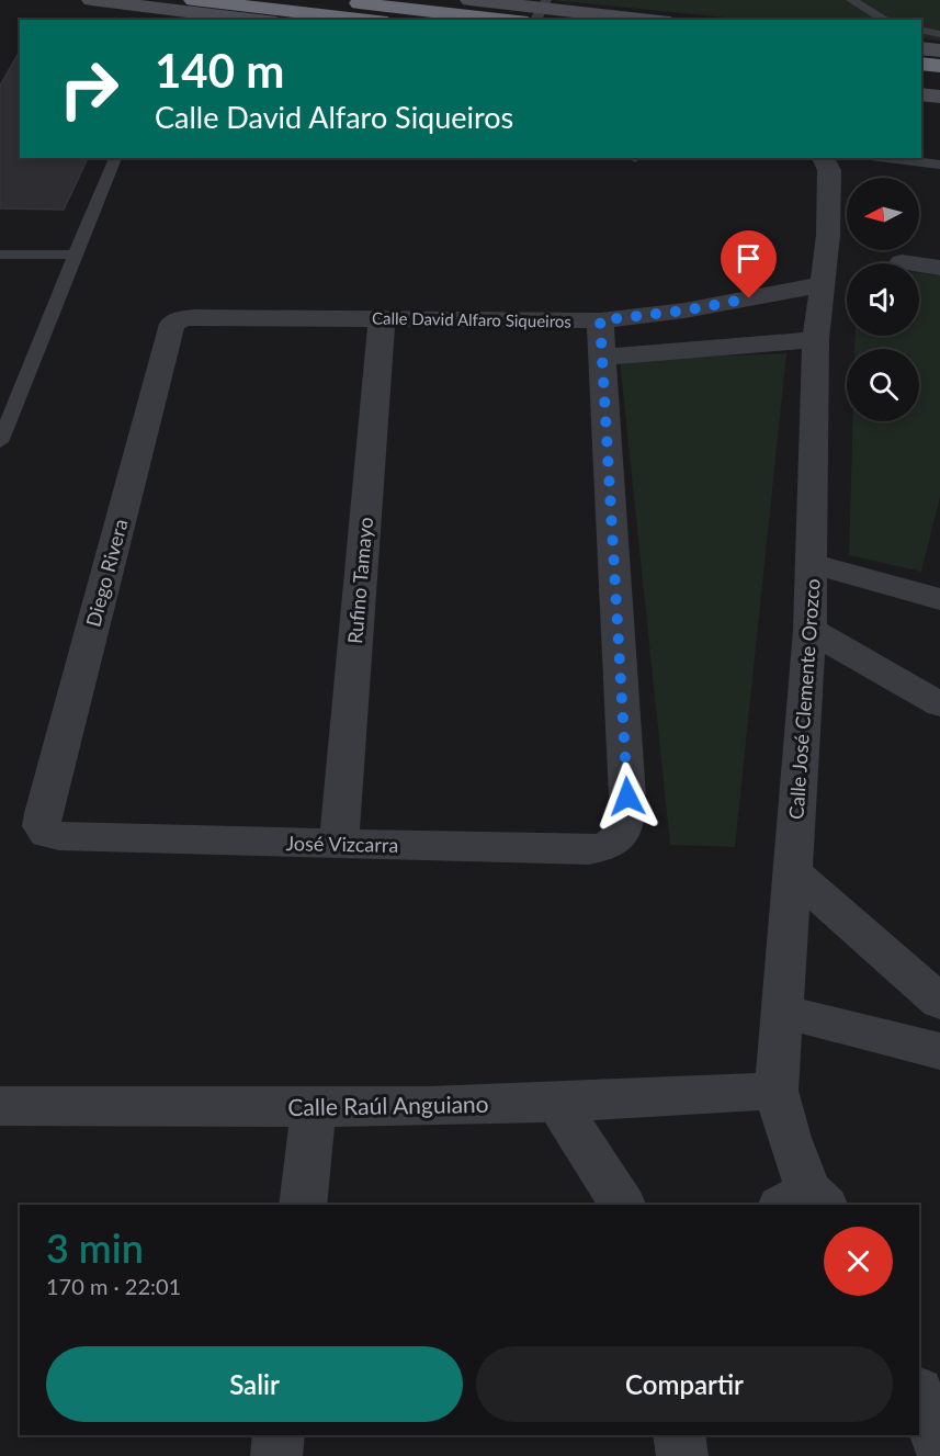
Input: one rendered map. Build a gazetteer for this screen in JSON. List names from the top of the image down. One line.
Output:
{"streets":{"street":["Calle David Alfaro Siqueiros","Diego Rivera","Rufino Tamayo","Calle José Clemente Orozco","José Vizcarra","Calle Raúl Anguiano"]},"crossings":[["Calle David Alfaro Siqueiros","Diego Rivera"],["Calle David Alfaro Siqueiros","Rufino Tamayo"],["Calle David Alfaro Siqueiros","Calle José Clemente Orozco"],["Diego Rivera","José Vizcarra"],["Rufino Tamayo","José Vizcarra"],["Calle José Clemente Orozco","Calle Raúl Anguiano"]],"north":"left","page":{"turn":["140 m","Calle David Alfaro Siqueiros"],"heading":["3 min","170 m · 22:01"],"buttons":["Salir","Compartir"]}}
